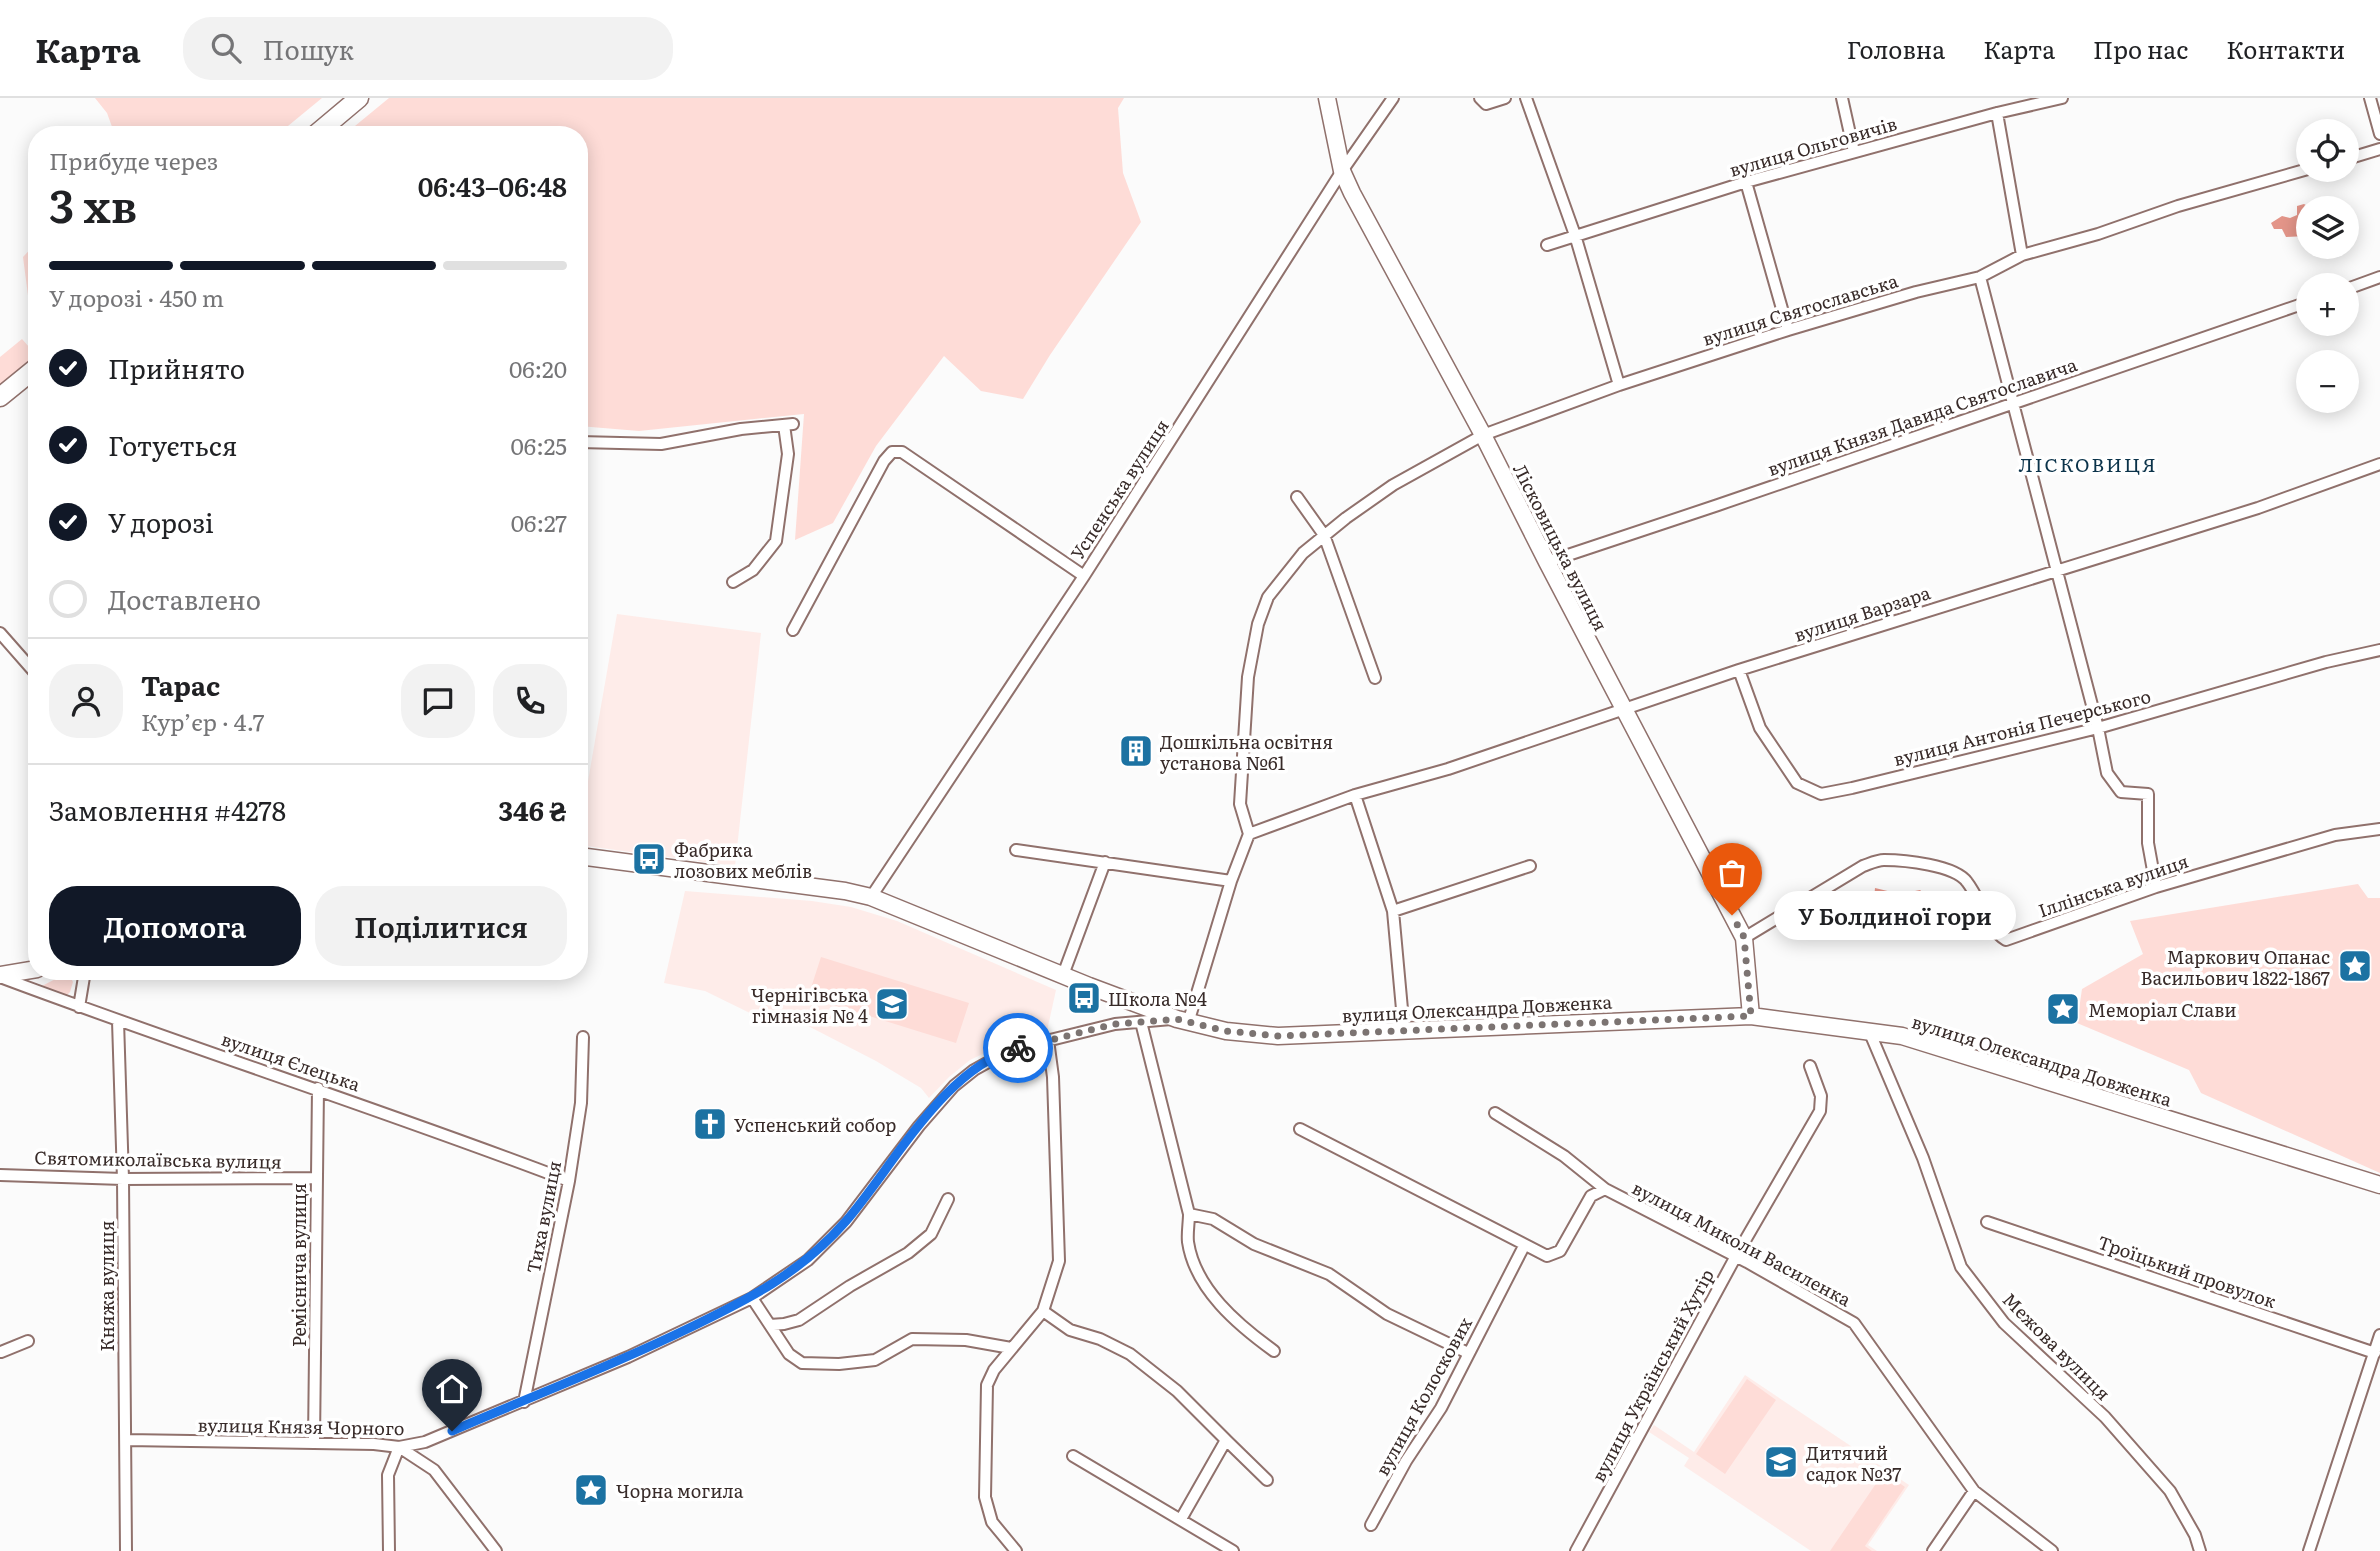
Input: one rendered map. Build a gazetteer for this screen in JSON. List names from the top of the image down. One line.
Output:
{"streets":{"main road":["Лісковицька вулиця","вулиця Олександра Довженка"],"street":["вулиця Ольговичів","вулиця Святославська","вулиця Князя Давида Святославича","Успенська вулиця","вулиця Варзара","вулиця Антонія Печерського","Іллінська вулиця","вулиця Єлецька","Святомиколаївська вулиця","Тиха вулиця","вулиця Миколи Василенка","Реміснича вулиця","Троїцький провулок","Княжа вулиця","Межова вулиця","вулиця Український Хутір","вулиця Колоскових","вулиця Князя Чорного"]},"crossings":[["вулиця Святославська","Лісковицька вулиця"],["вулиця Святославська","вулиця Варзара"],["вулиця Князя Давида Святославича","Лісковицька вулиця"],["Успенська вулиця","Лісковицька вулиця"],["Успенська вулиця","вулиця Олександра Довженка"],["Лісковицька вулиця","вулиця Варзара"],["Лісковицька вулиця","Іллінська вулиця"],["Лісковицька вулиця","вулиця Олександра Довженка"],["вулиця Варзара","вулиця Антонія Печерського"],["вулиця Олександра Довженка","Межова вулиця"],["вулиця Олександра Довженка","вулиця Князя Чорного"],["вулиця Єлецька","Тиха вулиця"],["вулиця Єлецька","Реміснича вулиця"],["вулиця Єлецька","Княжа вулиця"],["Святомиколаївська вулиця","Реміснича вулиця"],["Святомиколаївська вулиця","Княжа вулиця"],["Тиха вулиця","вулиця Князя Чорного"],["вулиця Миколи Василенка","вулиця Український Хутір"],["вулиця Миколи Василенка","вулиця Колоскових"],["Реміснича вулиця","вулиця Князя Чорного"],["Княжа вулиця","вулиця Князя Чорного"]],"districts":["ЛІСКОВИЦЯ"],"places":{"building":["Дошкільна освітня установа №61"],"bus stop":["Фабрика лозових меблів","Школа №4"],"other":["У Болдиної гори"],"place":["Маркович Опанас Васильович 1822-1867","Меморіал Слави","Чорна могила"],"school or university":["Чернігівська гімназія № 4","Дитячий садок №37"],"church":["Успенський собор"]},"page":{"header":"Карта","search":"Пошук","nav":["Головна","Карта","Про нас","Контакти"],"map_buttons":["+","−"],"heading":["3 хв","Прибуде через","06:43–06:48"],"panel":["Тарас","Кур’єр · 4.7","Замовлення #4278","346 ₴"],"bar":"У дорозі · 450 m","list":[["Прийнято","06:20"],["Готується","06:25"],["У дорозі","06:27"],"Доставлено"],"buttons":["Допомога","Поділитися"],"bubble":"У Болдиної гори"}}
